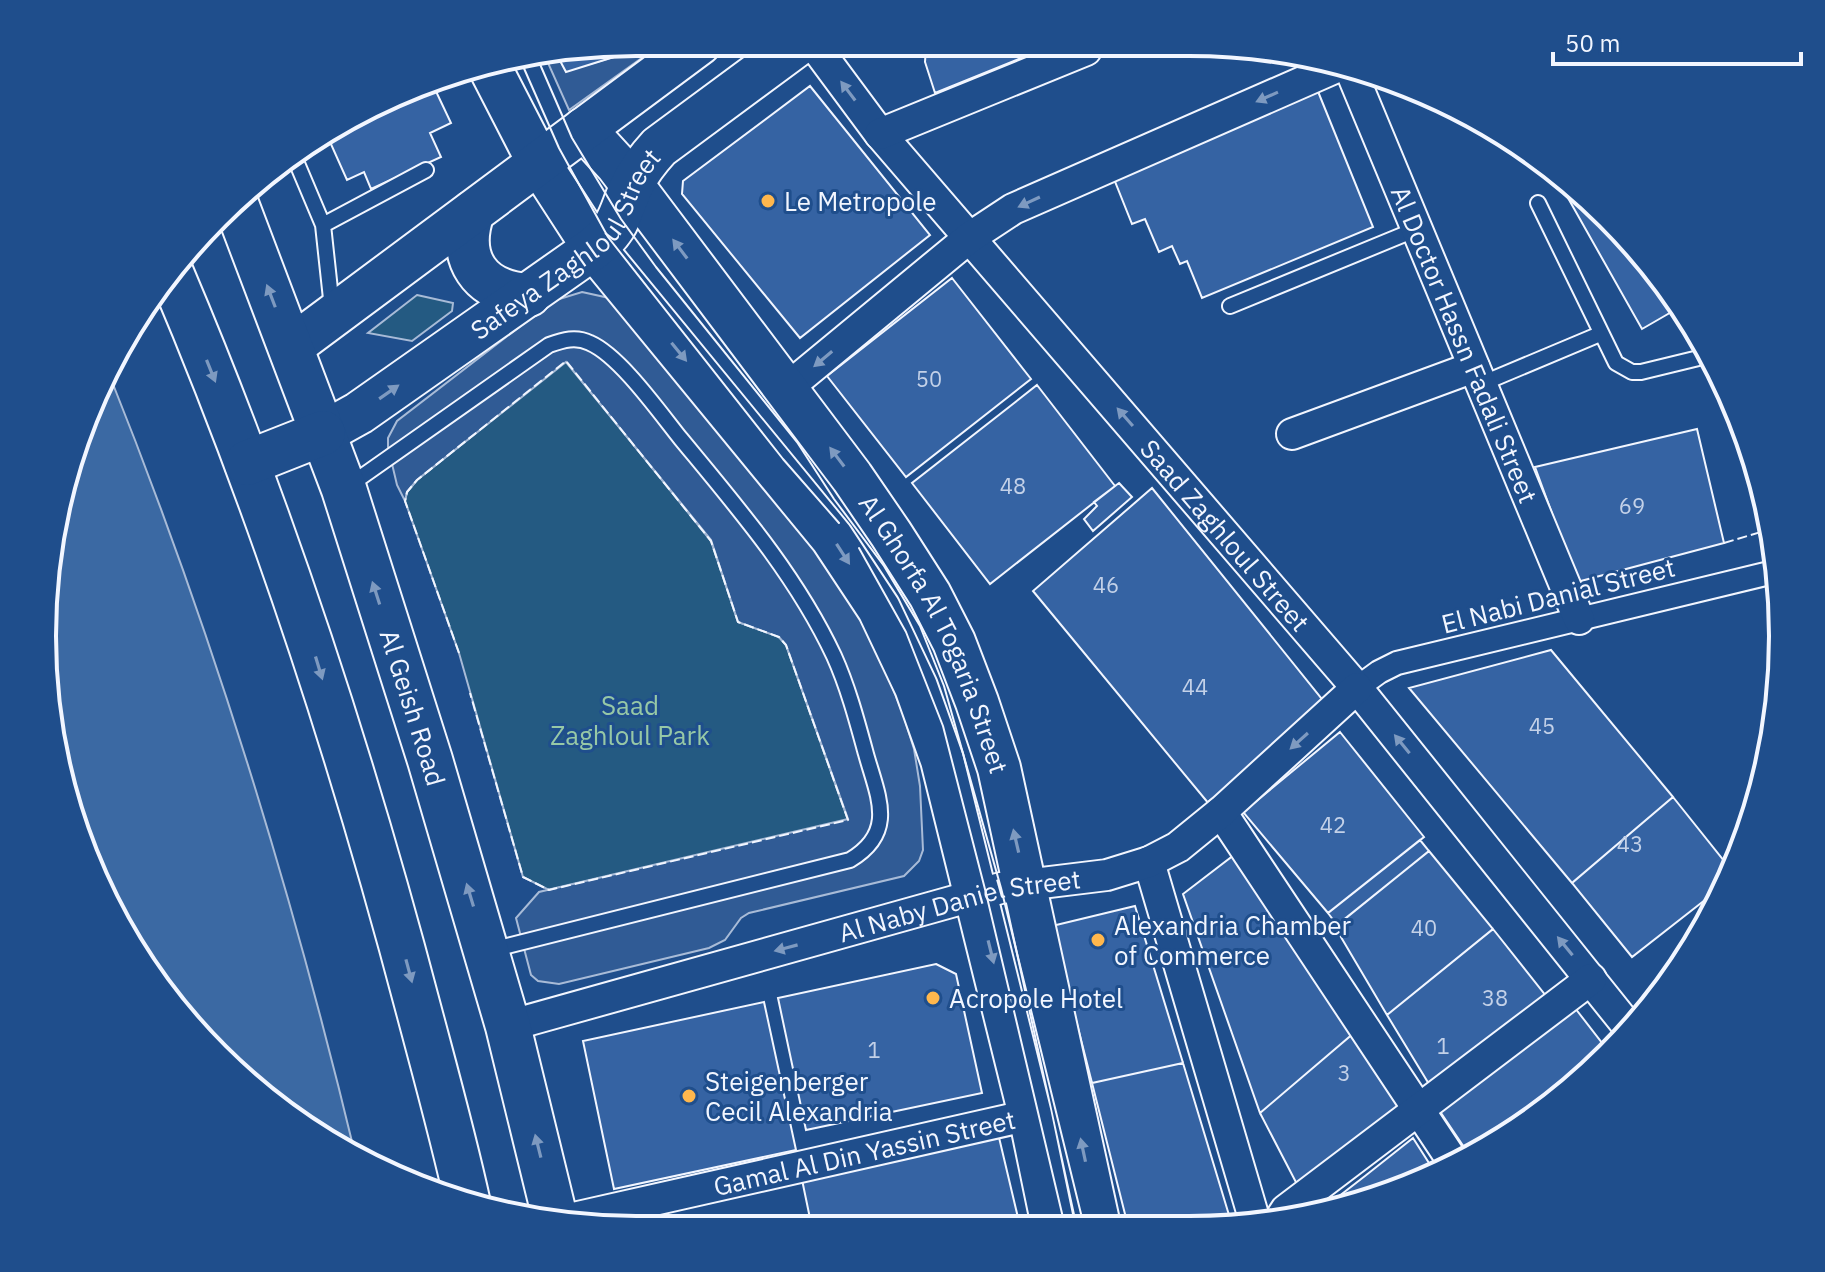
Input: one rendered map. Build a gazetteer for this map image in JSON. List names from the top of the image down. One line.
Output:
{"streets":{"highway":["Al Geish Road"],"main road":["Safeya Zaghloul Street","Al Ghorfa Al Togaria Street"],"street":["Al Doctor Hassn Fadali Street","Saad Zaghloul Street","El Nabi Danial Street","Al Naby Daniel Street","Gamal Al Din Yassin Street"]},"crossings":[["Safeya Zaghloul Street","Al Ghorfa Al Togaria Street"],["Safeya Zaghloul Street","Al Geish Road"],["Al Doctor Hassn Fadali Street","El Nabi Danial Street"],["Saad Zaghloul Street","El Nabi Danial Street"],["Saad Zaghloul Street","Al Naby Daniel Street"],["El Nabi Danial Street","Al Naby Daniel Street"],["Al Ghorfa Al Togaria Street","Al Naby Daniel Street"],["Al Ghorfa Al Togaria Street","Gamal Al Din Yassin Street"],["Al Geish Road","Al Naby Daniel Street"]],"one_way":["Al Naby Daniel Street"],"parks":["Saad Zaghloul Park"],"places":["Le Metropole","Alexandria Chamber of Commerce","Acropole Hotel","Steigenberger Cecil Alexandria"],"house_numbers":["50","48","69","46","44","45","42","43","40","38","1","1","3"],"scale_bar":"50 m"}
